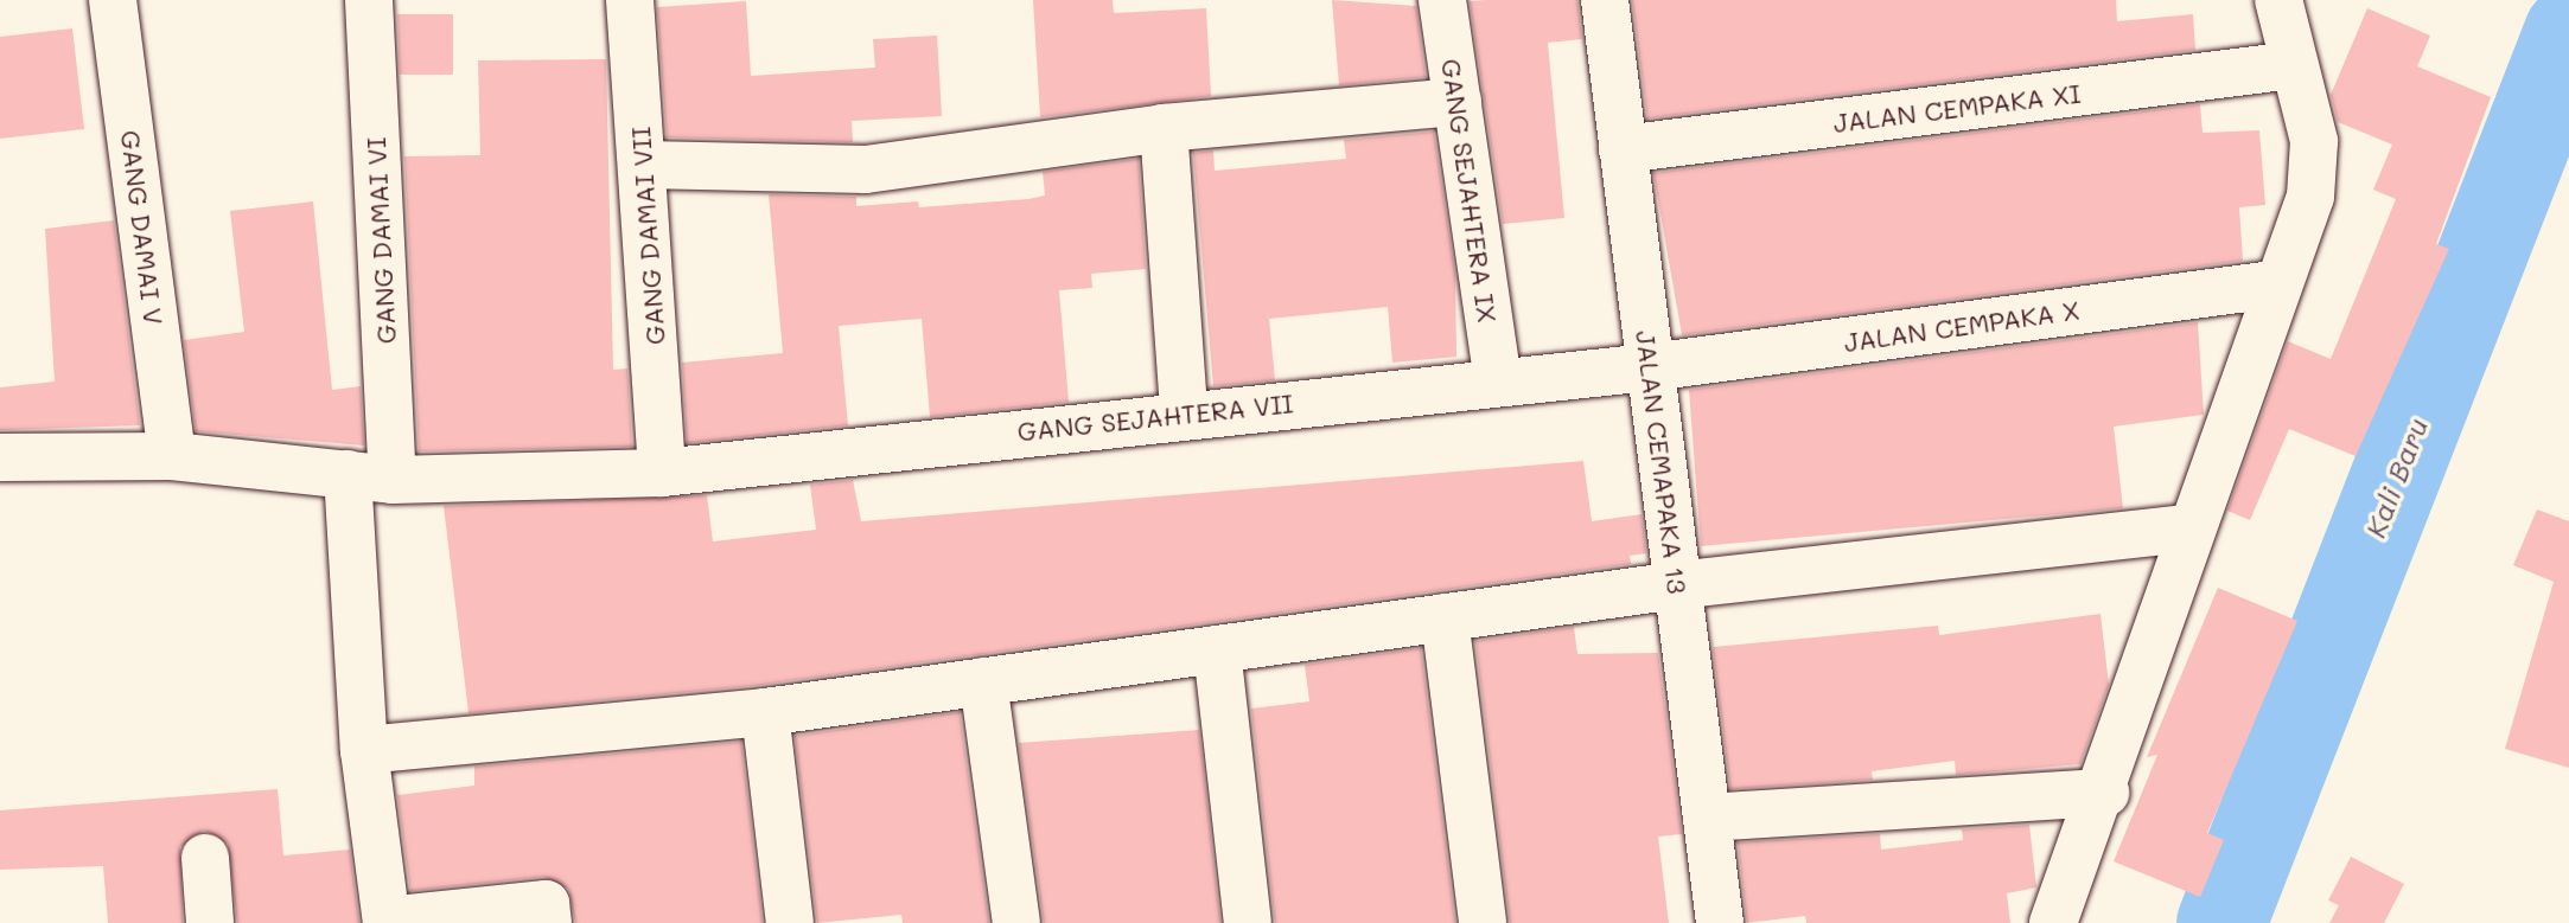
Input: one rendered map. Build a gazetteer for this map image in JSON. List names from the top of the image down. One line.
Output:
{"streets":{"street":["JALAN CEMPAKA XI","GANG SEJAHTERA IX","GANG DAMAI V","GANG DAMAI VII","GANG DAMAI VI","JALAN CEMPAKA X","GANG SEJAHTERA VII","JALAN CEMAPAKA 13"]},"crossings":[["JALAN CEMPAKA XI","JALAN CEMAPAKA 13"],["GANG SEJAHTERA IX","GANG SEJAHTERA VII"],["GANG DAMAI V","GANG SEJAHTERA VII"],["GANG DAMAI VII","GANG SEJAHTERA VII"],["GANG DAMAI VI","GANG SEJAHTERA VII"],["JALAN CEMPAKA X","GANG SEJAHTERA VII"],["JALAN CEMPAKA X","JALAN CEMAPAKA 13"],["GANG SEJAHTERA VII","JALAN CEMAPAKA 13"]],"water":["Kali Baru"]}
